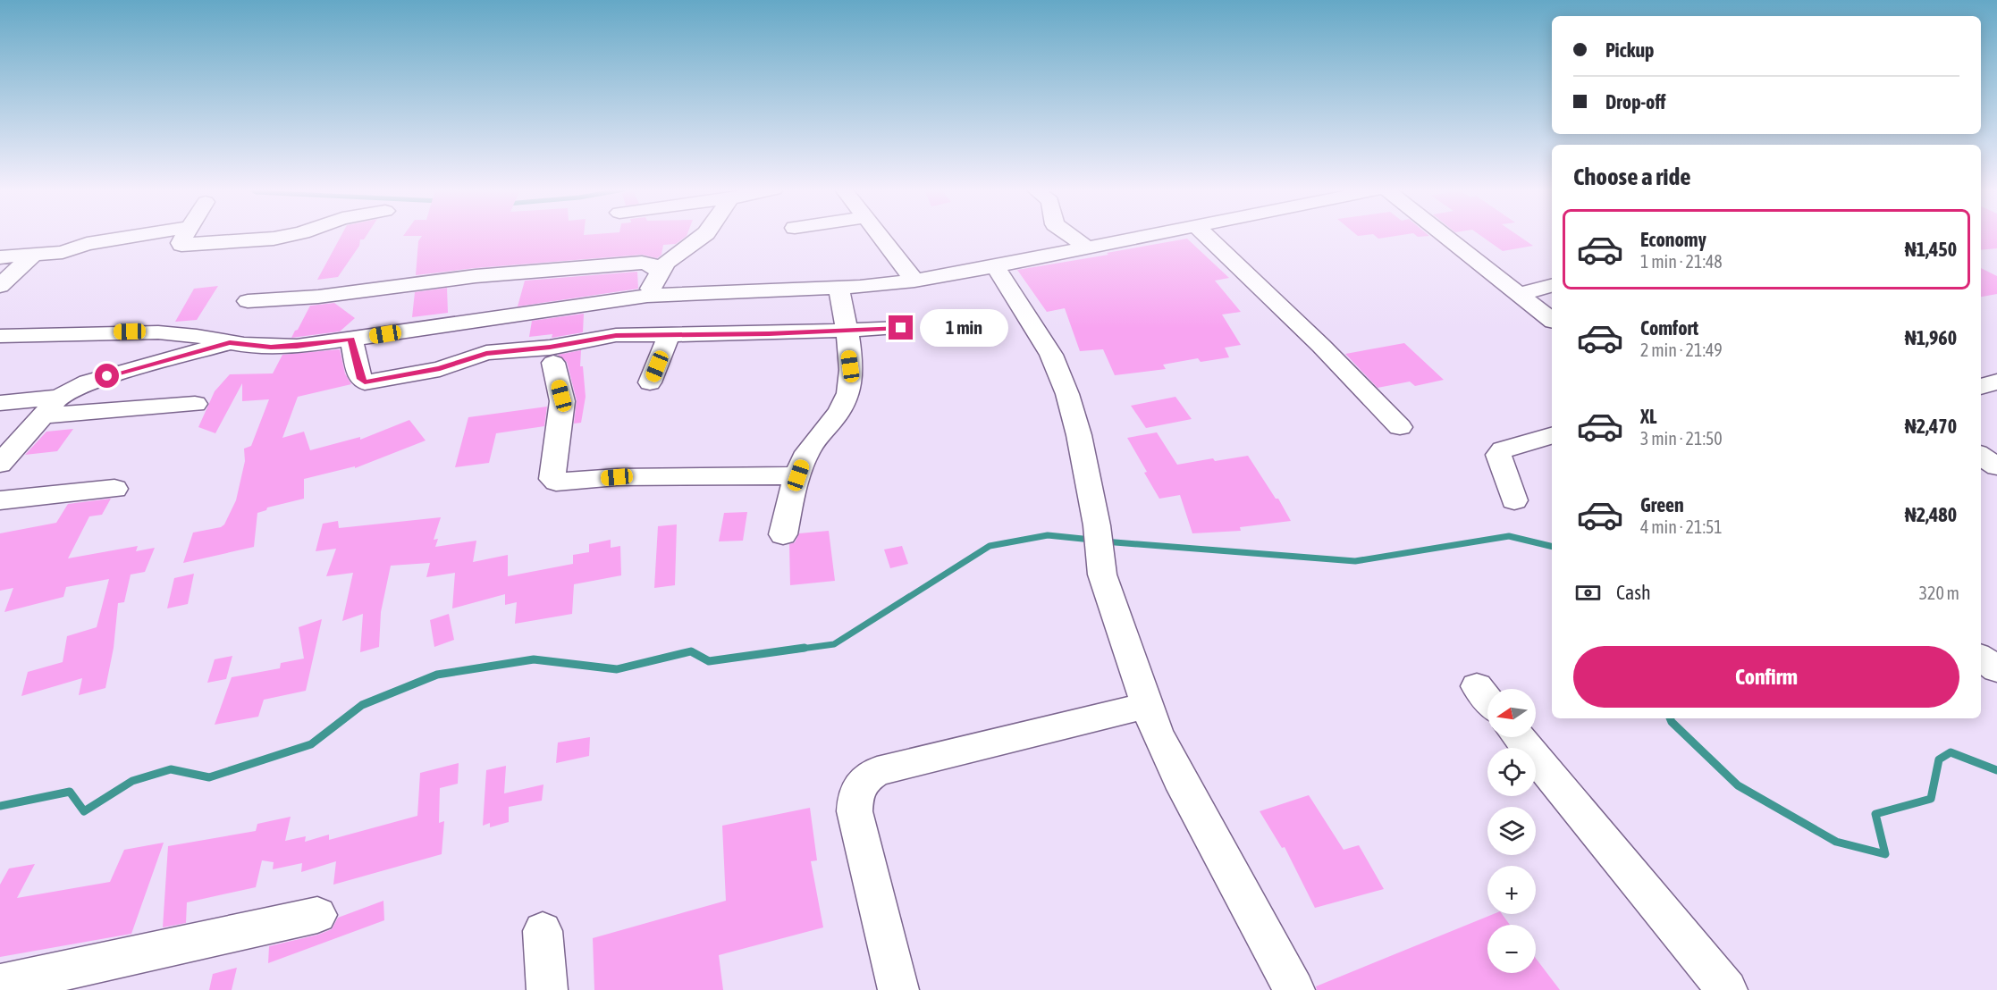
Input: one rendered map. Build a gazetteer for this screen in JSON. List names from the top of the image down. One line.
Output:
{"north":"left","page":{"banner":["Pickup","Drop-off"],"heading":"Choose a ride","list":[{"name":"Economy","note":"1 min · 21:48","value":"₦1,450"},{"name":"Comfort","note":"2 min · 21:49","value":"₦1,960"},{"name":"XL","note":"3 min · 21:50","value":"₦2,470"},{"name":"Green","note":"4 min · 21:51","value":"₦2,480"}],"bubble":"1 min","pay":["Cash","320 m"],"buttons":"Confirm","map_buttons":["+","−"]}}
